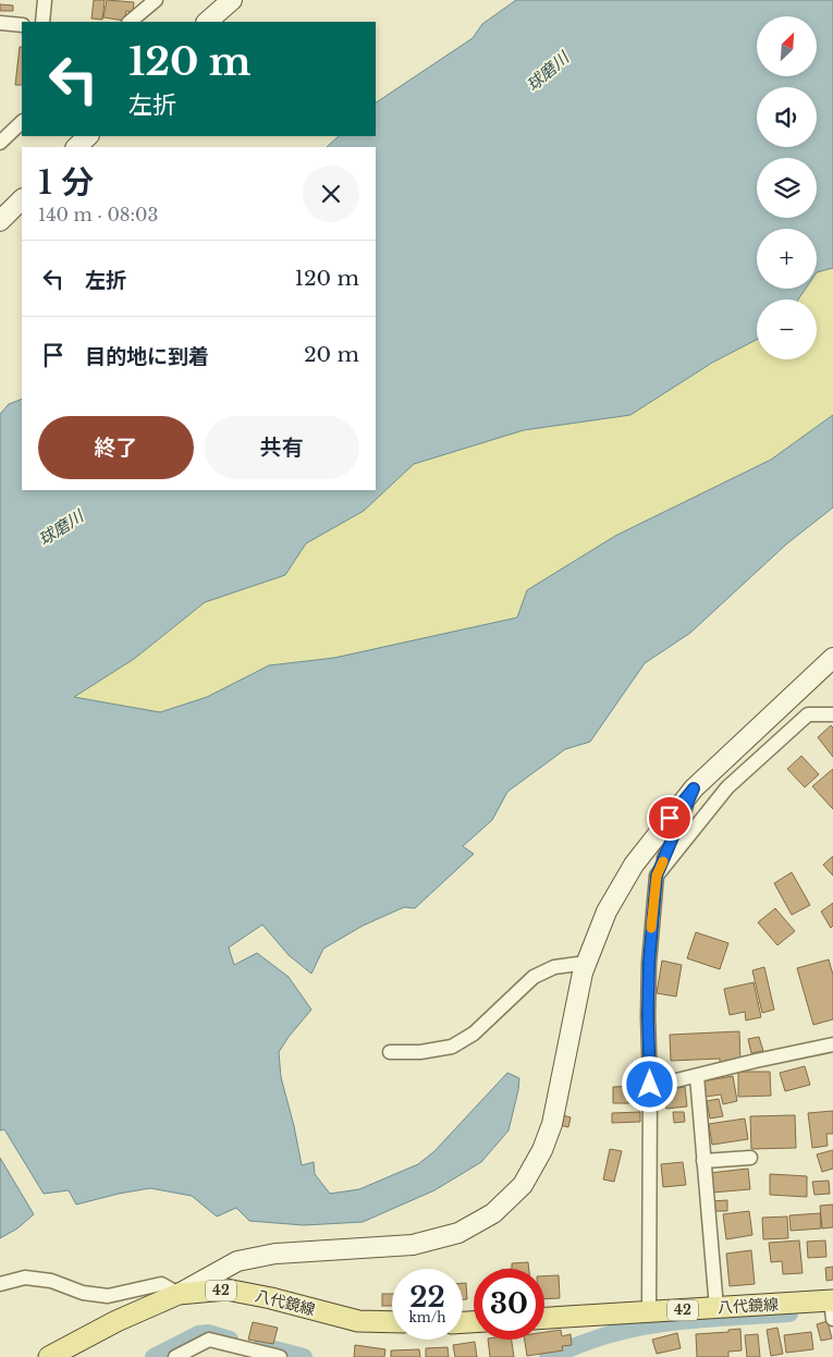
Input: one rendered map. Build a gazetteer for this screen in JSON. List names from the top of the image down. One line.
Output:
{"streets":{"main road":["42","八代鏡線"]},"water":["球磨川"],"north":"top right","page":{"map_buttons":["+","−"],"turn":["120 m","左折"],"heading":["1 分","140 m · 08:03"],"list":[{"name":"左折","value":"120 m"},{"name":"目的地に到着","value":"20 m"}],"buttons":["終了","共有"],"speed":"22 km/h","limit":"30"}}
